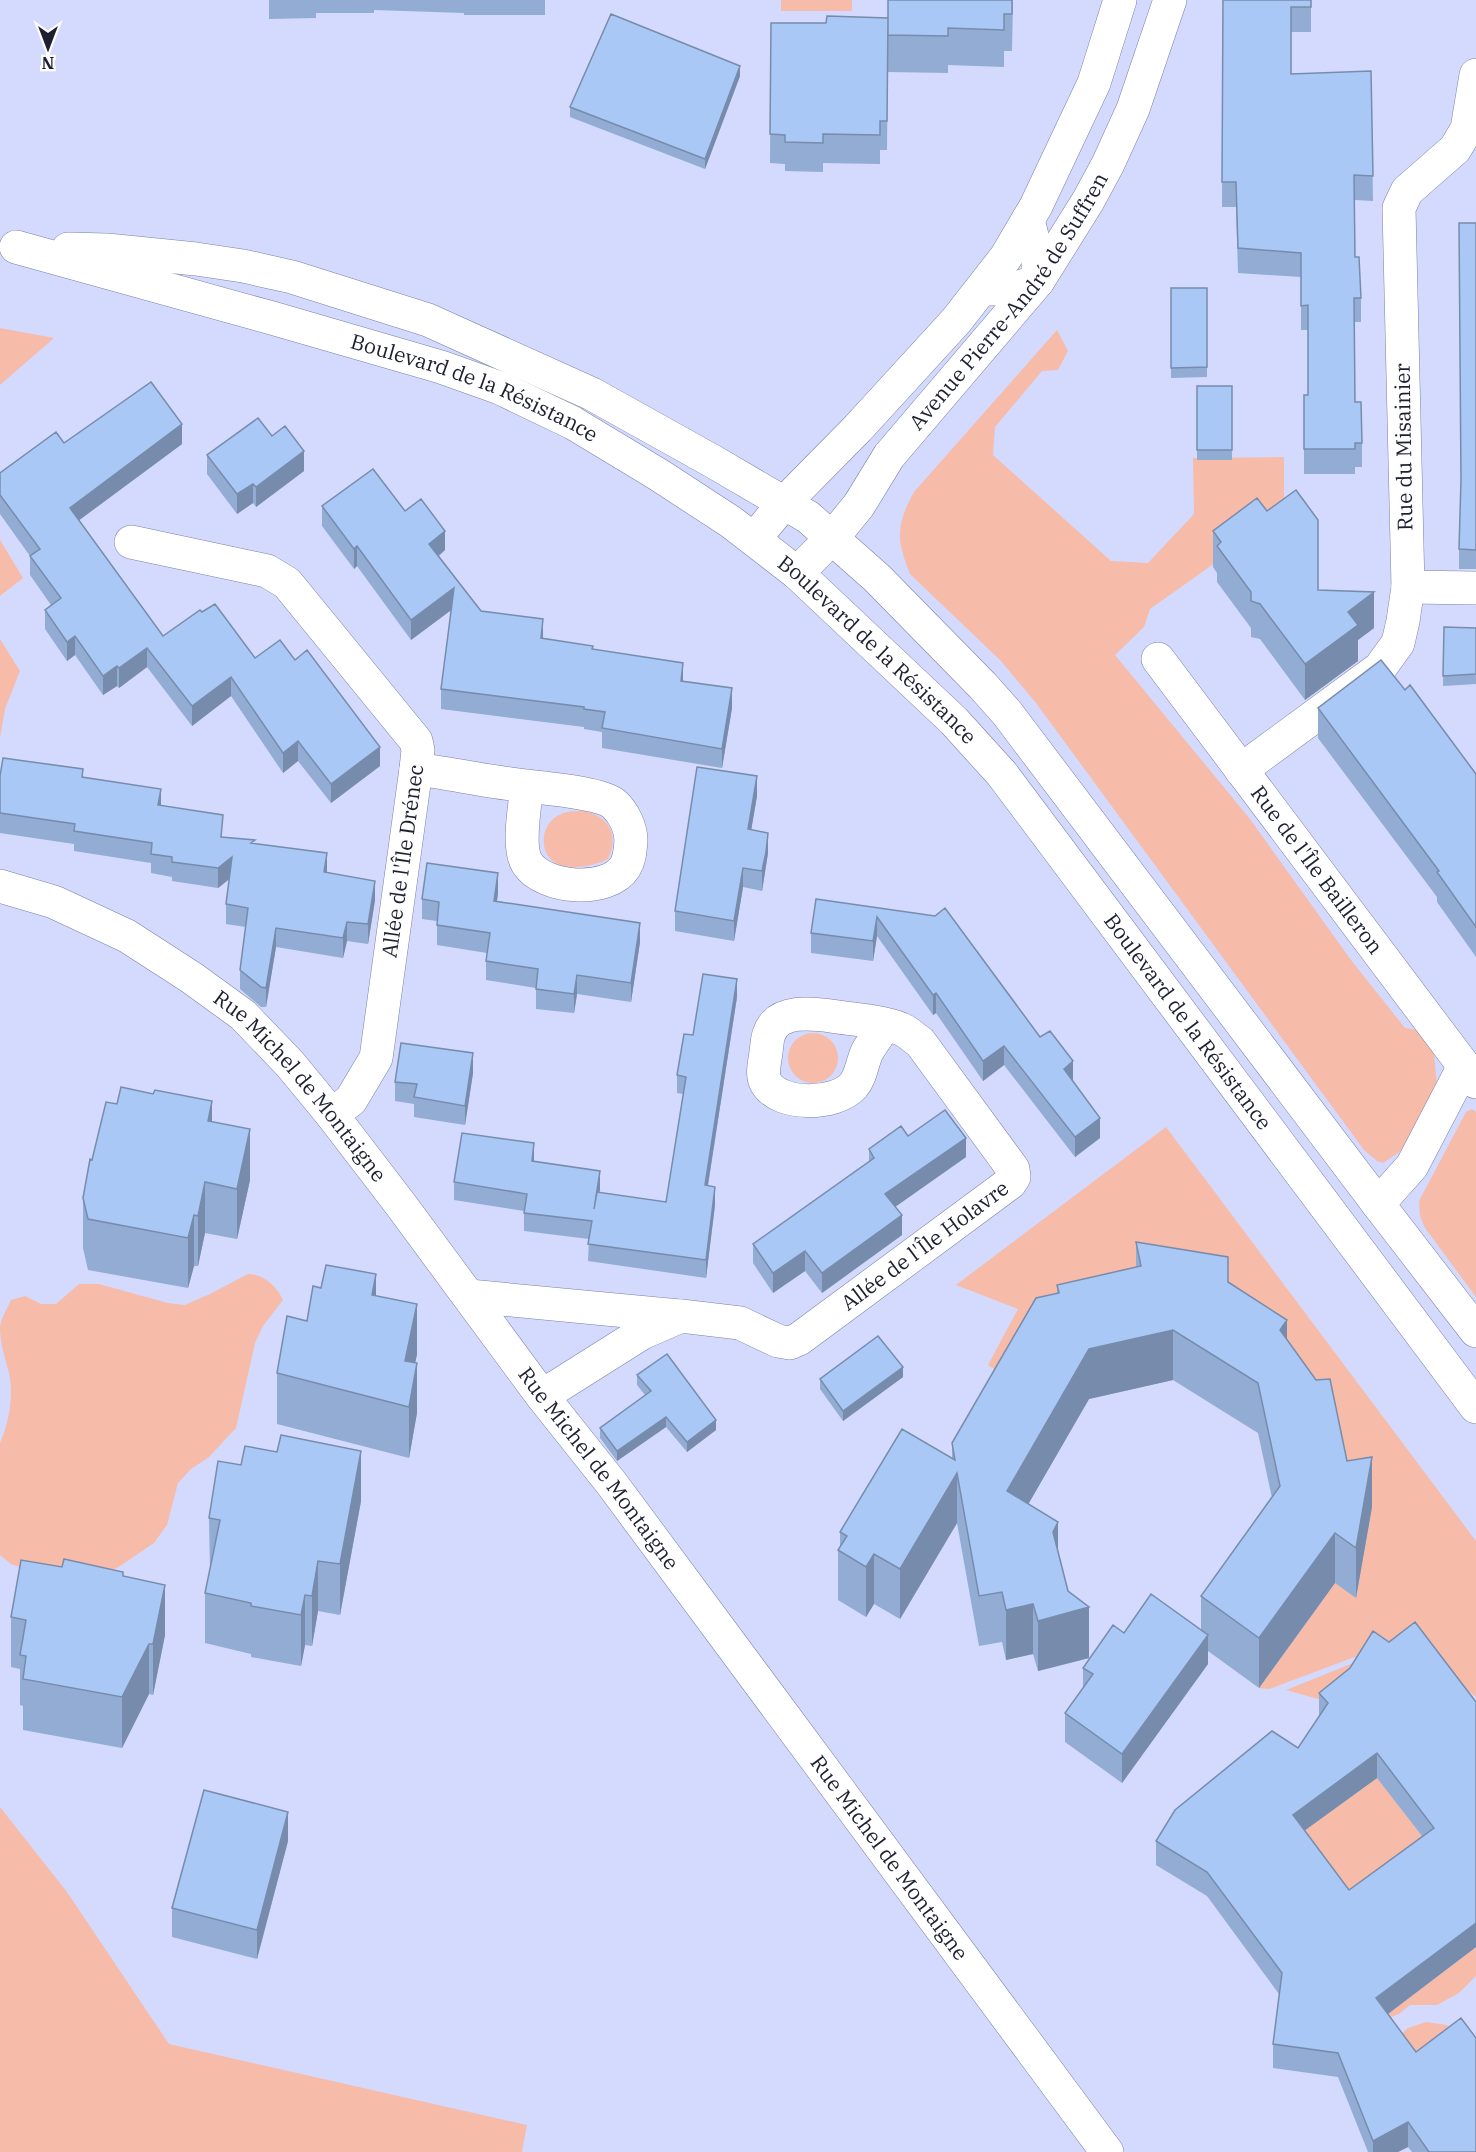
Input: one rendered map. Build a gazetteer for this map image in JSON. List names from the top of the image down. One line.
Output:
{"streets":{"street":["Avenue Pierre-André de Suffren","Boulevard de la Résistance","Rue du Misainier","Allée de l'Île Drénec","Rue de l'Île Bailleron","Rue Michel de Montaigne","Allée de l'Île Holavre"]},"crossings":[["Avenue Pierre-André de Suffren","Boulevard de la Résistance"],["Rue du Misainier","Rue de l'Île Bailleron"],["Allée de l'Île Drénec","Rue Michel de Montaigne"],["Rue Michel de Montaigne","Allée de l'Île Holavre"]],"north":"bottom"}
